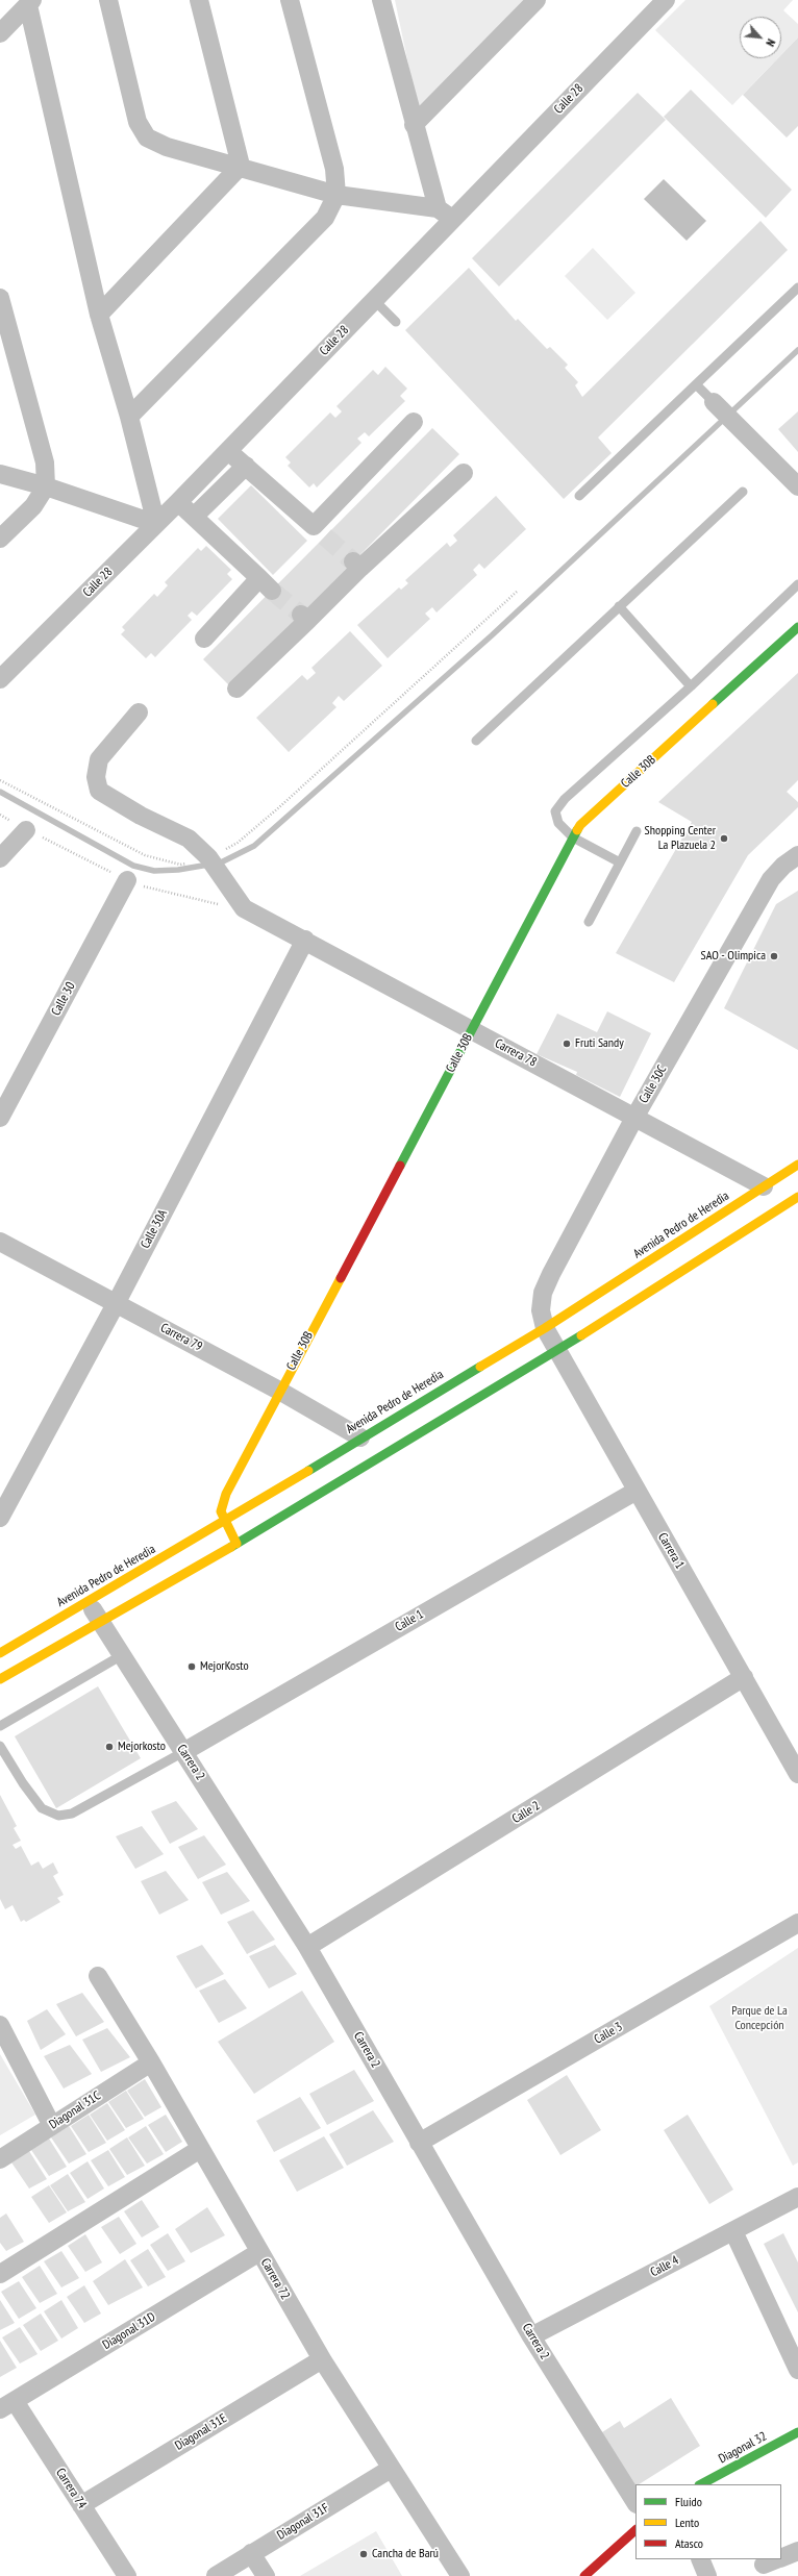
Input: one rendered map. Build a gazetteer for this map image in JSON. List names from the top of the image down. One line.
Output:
{"streets":{"main road":["Calle 30B","Avenida Pedro de Heredia","Diagonal 32"],"street":["Calle 28","Calle 30","Carrera 78","Calle 30C","Calle 30A","Carrera 79","Carrera 1","Calle 1","Carrera 2","Calle 2","Calle 3","Diagonal 31C","Calle 4","Carrera 72","Diagonal 31D","Diagonal 31E","Carrera 74","Diagonal 31F"]},"crossings":[["Calle 30B","Carrera 78"],["Calle 30B","Avenida Pedro de Heredia"],["Calle 30B","Carrera 79"],["Carrera 78","Calle 30C"],["Carrera 78","Avenida Pedro de Heredia"],["Carrera 78","Calle 30A"],["Calle 30C","Avenida Pedro de Heredia"],["Calle 30C","Carrera 1"],["Avenida Pedro de Heredia","Carrera 79"],["Avenida Pedro de Heredia","Carrera 1"],["Avenida Pedro de Heredia","Carrera 2"],["Calle 30A","Carrera 79"],["Carrera 1","Calle 1"],["Carrera 1","Calle 2"],["Calle 1","Carrera 2"],["Carrera 2","Calle 2"],["Carrera 2","Calle 3"],["Carrera 2","Calle 4"],["Diagonal 31C","Carrera 72"],["Carrera 72","Diagonal 31D"],["Carrera 72","Diagonal 31E"],["Carrera 72","Diagonal 31F"],["Diagonal 31D","Carrera 74"],["Diagonal 31E","Carrera 74"]],"parks":["Parque de La Concepción"],"places":["Shopping Center La Plazuela 2","SAO - Olimpica","Fruti Sandy","MejorKosto","Mejorkosto","Cancha de Barú"],"legend":["Fluido","Lento","Atasco"],"north":"bottom right"}
